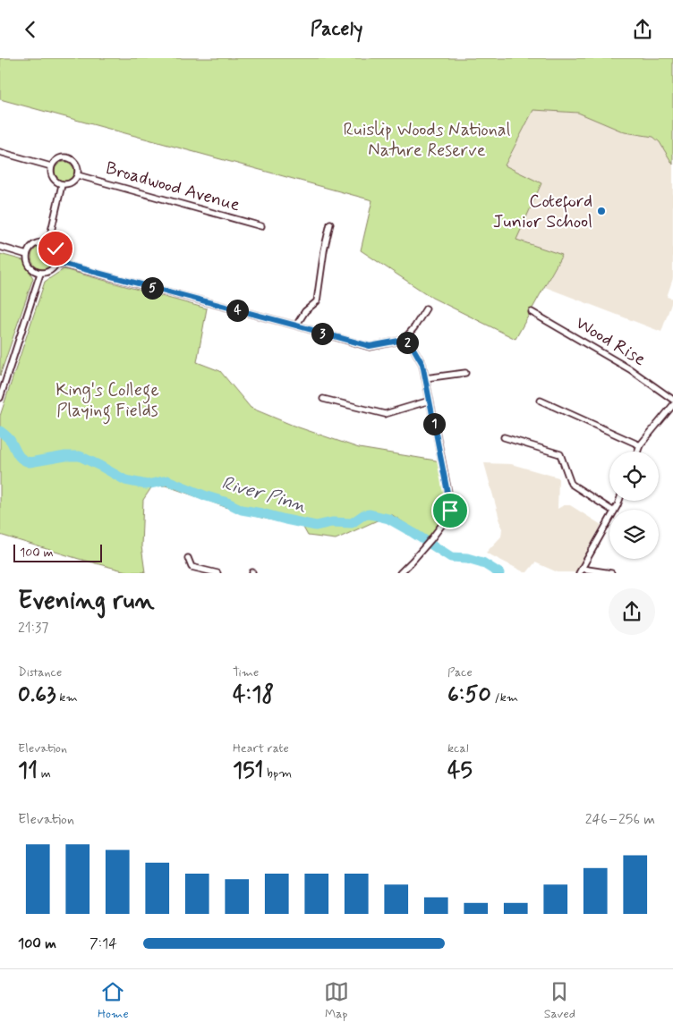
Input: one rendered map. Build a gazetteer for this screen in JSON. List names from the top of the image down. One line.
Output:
{"streets":{"street":["Broadwood Avenue","Wood Rise"]},"water":["River Pinn"],"parks":["Ruislip Woods National Nature Reserve","King's College Playing Fields"],"places":["Coteford Junior School"],"scale_bar":"100 m","page":{"header":"Pacely","pins":["5","4","3","2","1"],"scale":"100 m","heading":["Evening run","21:37"],"stats":[["Distance","0.63 km"],["Time","4:18"],["Pace","6:50 /km"],["Elevation","11 m"],["Heart rate","151 bpm"],["kcal","45"]],"chart":["Elevation","246–256 m"],"list":[{"name":"100 m","note":"7:14"}],"tabs":["Home","Map","Saved"]}}
